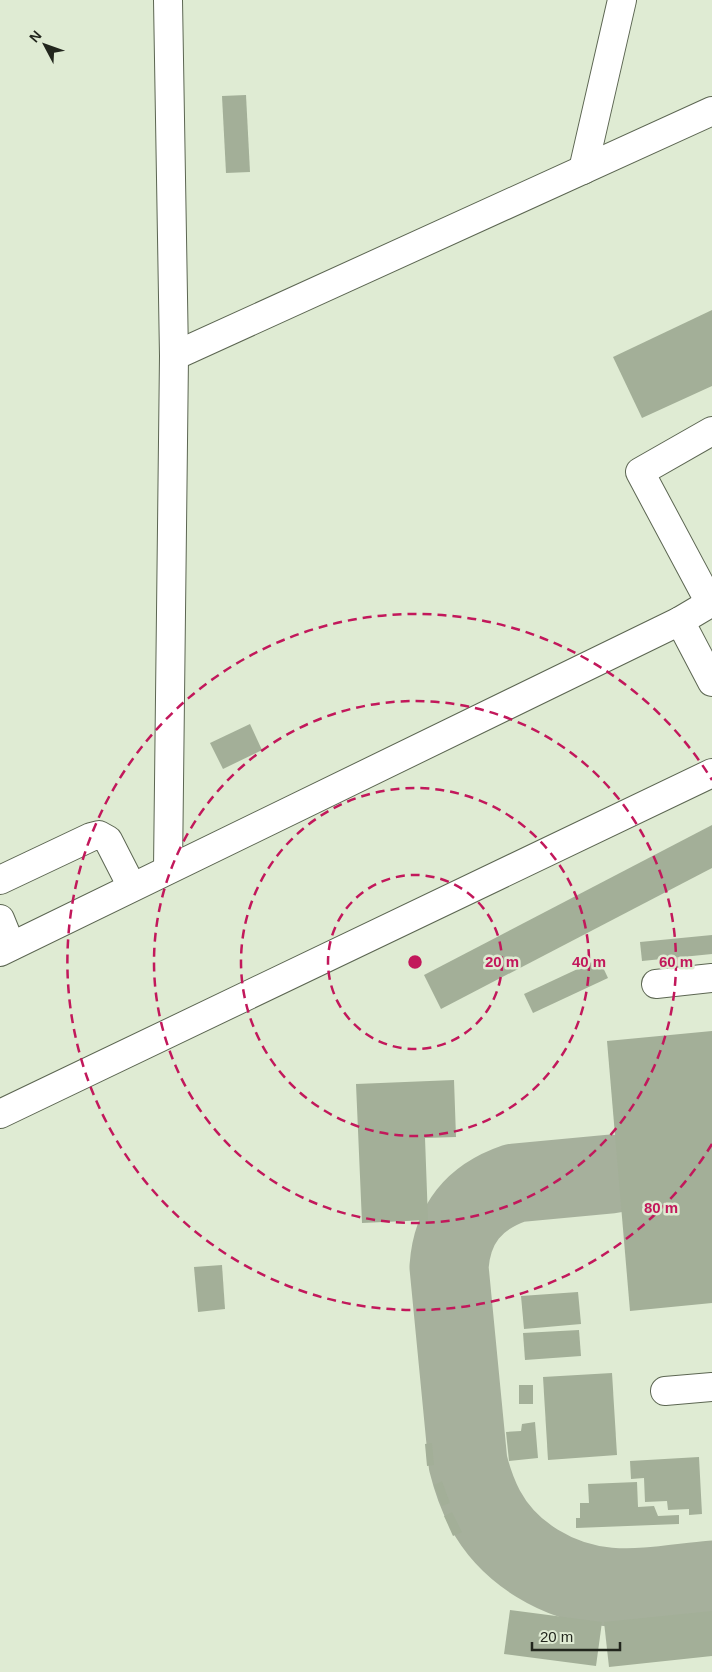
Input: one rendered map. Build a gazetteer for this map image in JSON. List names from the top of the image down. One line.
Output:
{"scale_bar":"20 m","north":"top left","rings":["20 m","40 m","60 m","80 m"]}
